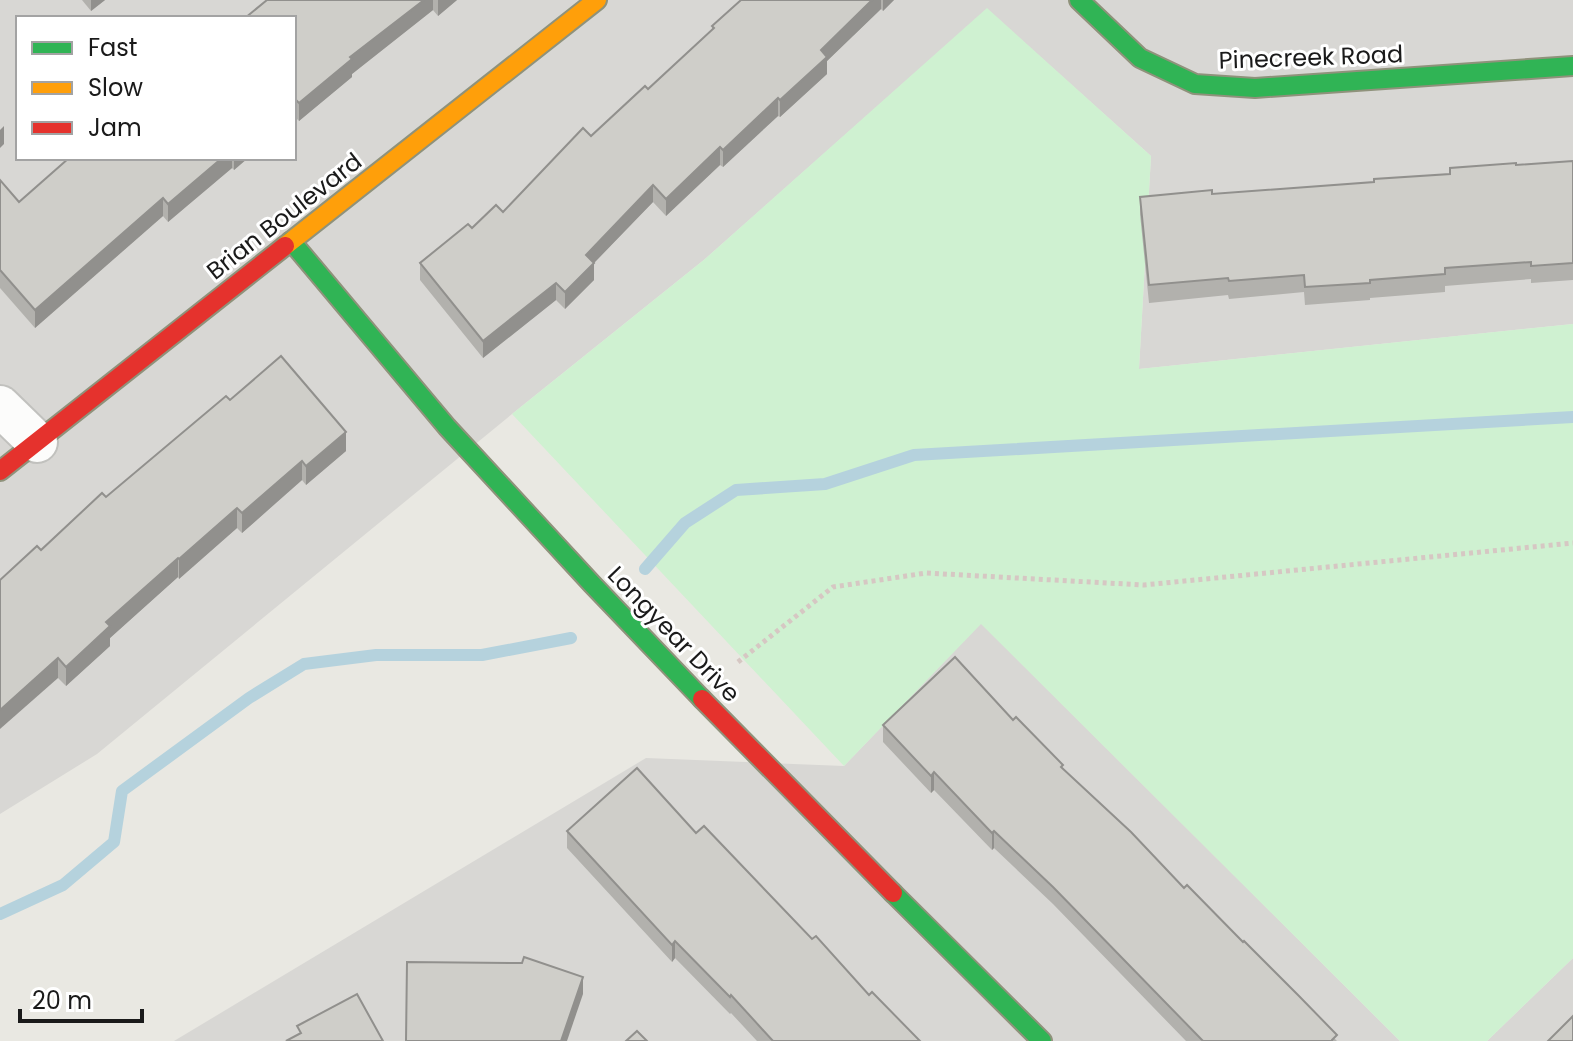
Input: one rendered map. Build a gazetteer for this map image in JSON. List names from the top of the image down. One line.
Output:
{"streets":{"street":["Pinecreek Road","Brian Boulevard","Longyear Drive"]},"crossings":[["Brian Boulevard","Longyear Drive"]],"legend":["Fast","Slow","Jam"],"scale_bar":"20 m"}
